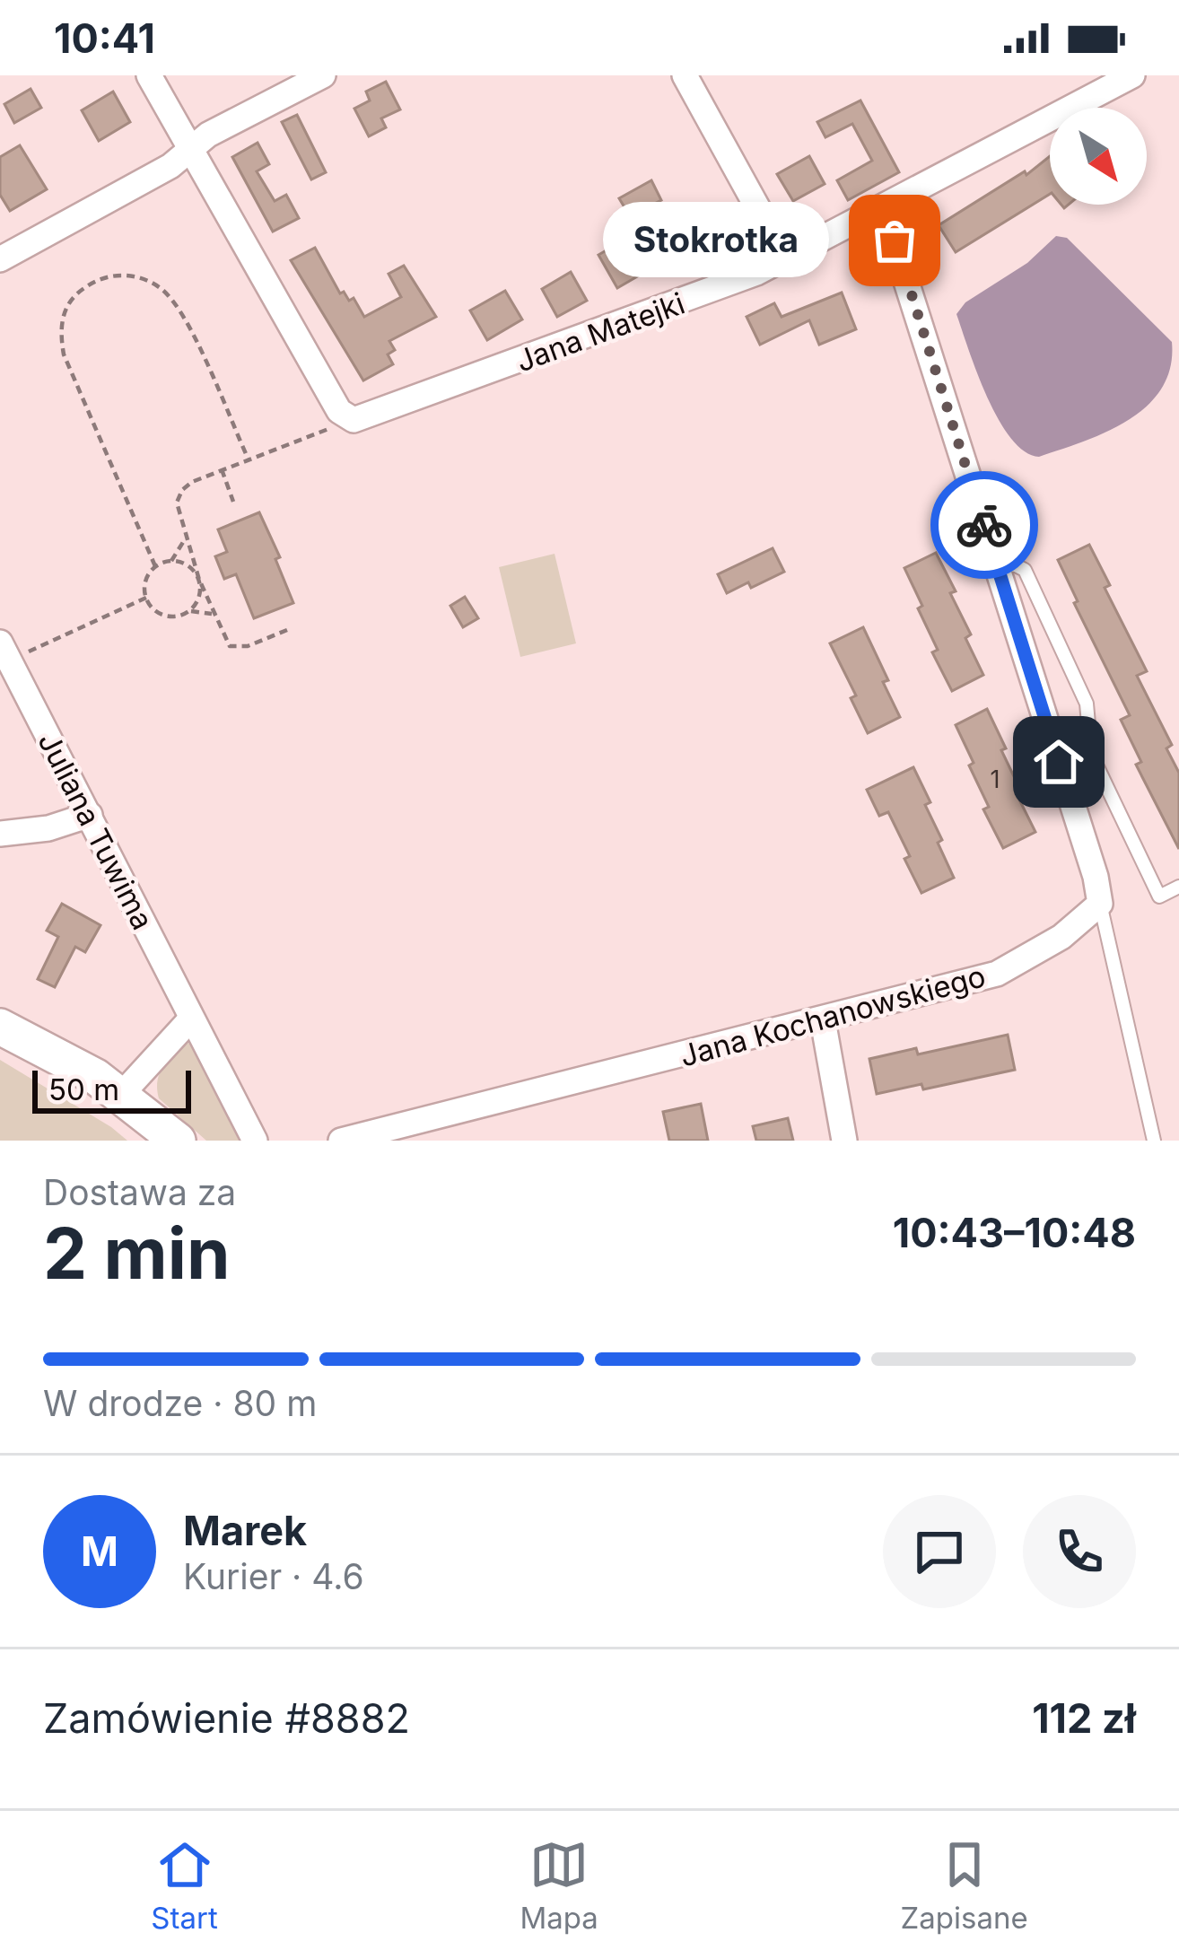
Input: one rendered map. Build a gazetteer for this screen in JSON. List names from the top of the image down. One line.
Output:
{"streets":{"street":["Jana Matejki","Juliana Tuwima","Jana Kochanowskiego"]},"places":["Stokrotka"],"house_numbers":["1"],"scale_bar":"50 m","north":"bottom right","page":{"status":"10:41","bubble":"Stokrotka","scale":"50 m","heading":["2 min","Dostawa za","10:43–10:48"],"panel":["Marek","Kurier · 4.6","Zamówienie #8882","112 zł"],"bar":"W drodze · 80 m","round":"M","tabs":["Start","Mapa","Zapisane"]}}
